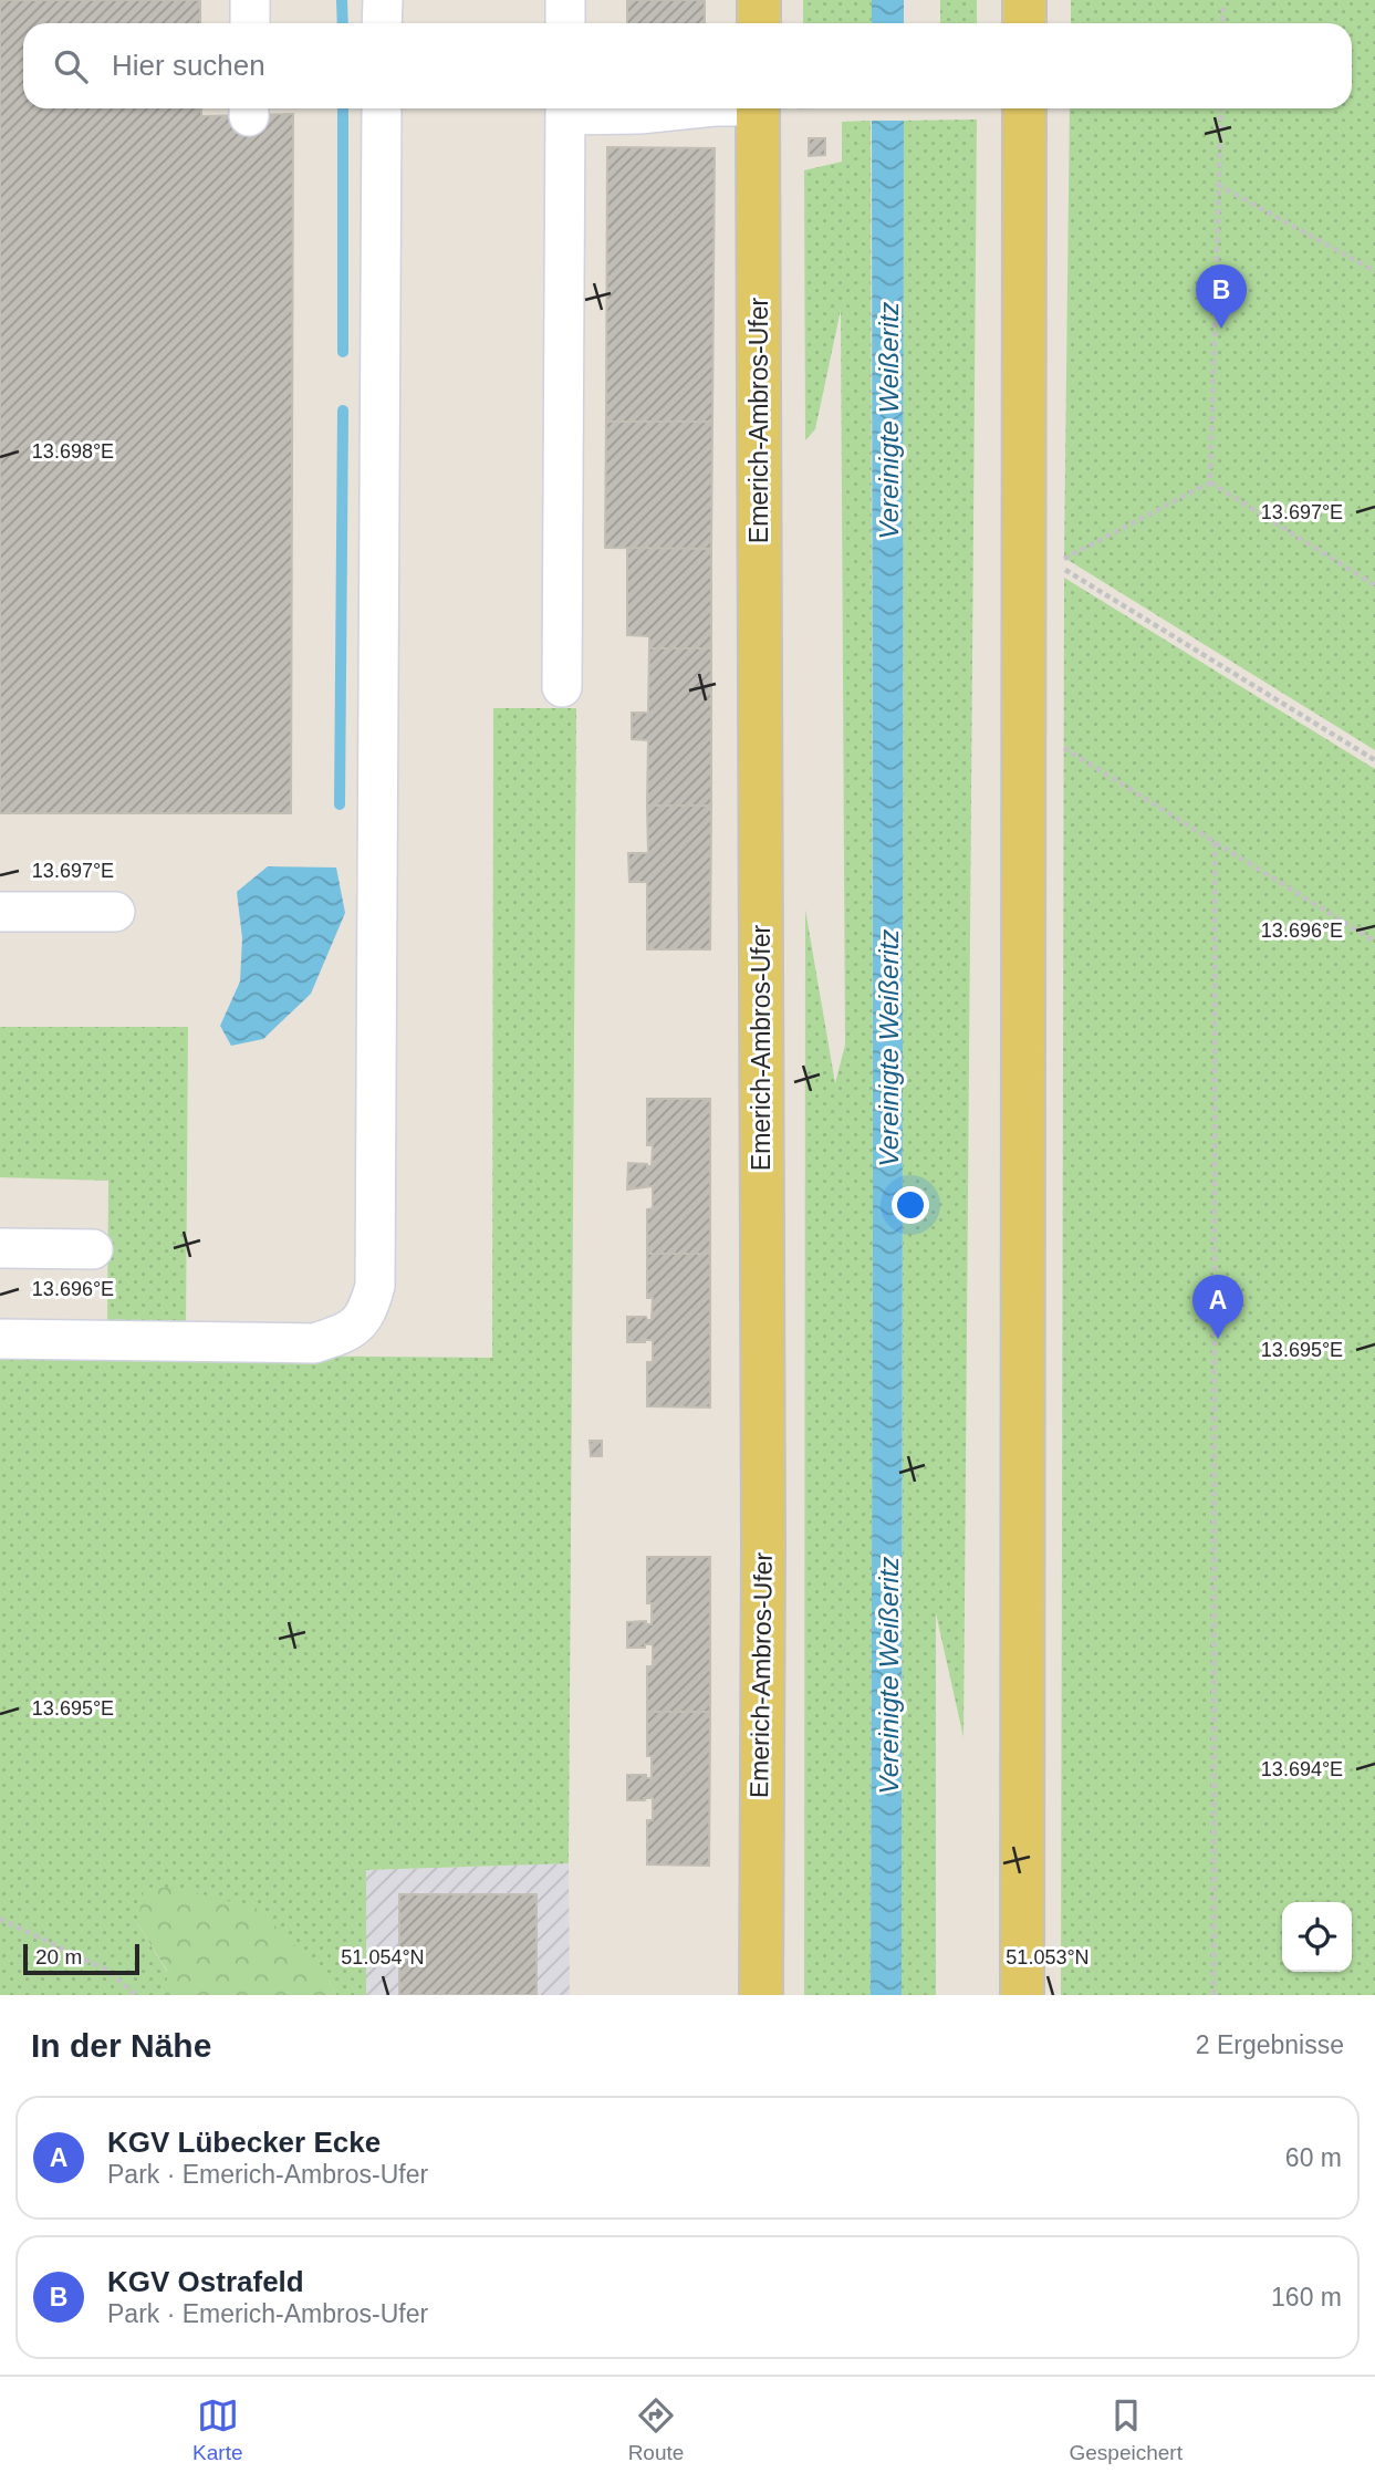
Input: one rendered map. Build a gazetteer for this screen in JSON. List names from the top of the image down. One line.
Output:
{"streets":{"main road":["Emerich-Ambros-Ufer"]},"water":["Vereinigte Weißeritz"],"scale_bar":"20 m","page":{"search":"Hier suchen","pins":["B","A"],"scale":"20 m","heading":["In der Nähe","2 Ergebnisse"],"list":[{"mark":"A","name":"KGV Lübecker Ecke","note":"Park · Emerich-Ambros-Ufer","value":"60 m"},{"mark":"B","name":"KGV Ostrafeld","note":"Park · Emerich-Ambros-Ufer","value":"160 m"}],"nav":["Karte","Route","Gespeichert"]},"coordinates":["13.698°E","13.697°E","13.696°E","13.695°E","13.694°E","51.054°N","51.053°N"]}
